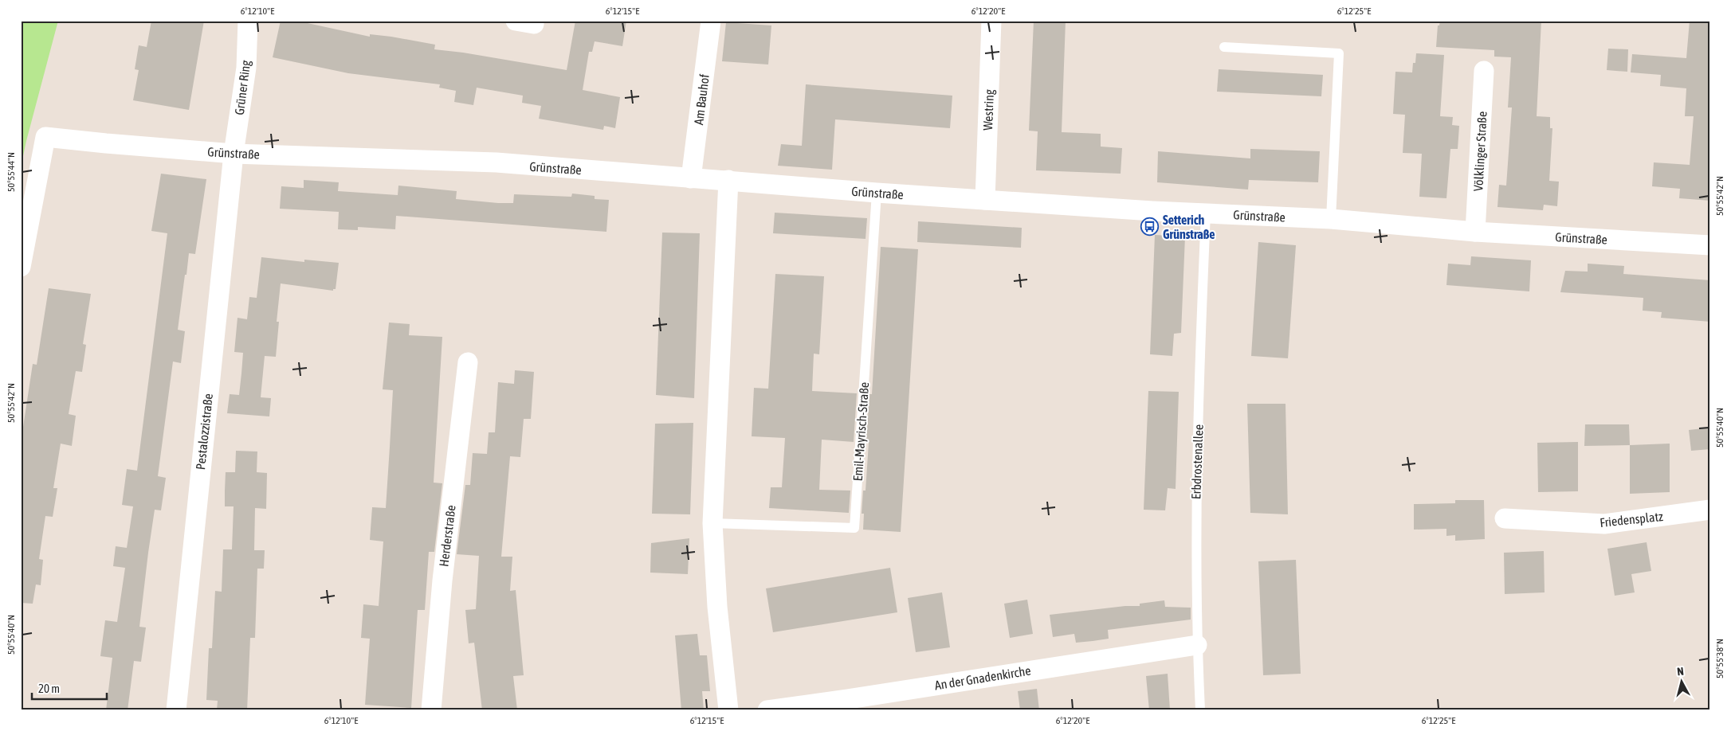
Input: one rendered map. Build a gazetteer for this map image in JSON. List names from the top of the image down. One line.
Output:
{"streets":{"street":["Grüner Ring","Am Bauhof","Westring","Völklinger Straße","Grünstraße","Pestalozzistraße","Friedensplatz","Herderstraße","An der Gnadenkirche"],"lane":["Emil-Mayrisch-Straße","Erbdrostenallee"]},"crossings":[["Grüner Ring","Grünstraße"],["Grüner Ring","Pestalozzistraße"],["Am Bauhof","Grünstraße"],["Westring","Grünstraße"],["Völklinger Straße","Grünstraße"],["Grünstraße","Pestalozzistraße"],["Grünstraße","Emil-Mayrisch-Straße"],["Grünstraße","Erbdrostenallee"],["Erbdrostenallee","An der Gnadenkirche"]],"places":{"bus stop":["Setterich Grünstraße"]},"scale_bar":"20 m","north":"top","coordinates":["6°12'10\"E","6°12'15\"E","6°12'20\"E","6°12'25\"E","50°55'44\"N","50°55'42\"N","50°55'40\"N","50°55'38\"N"]}
